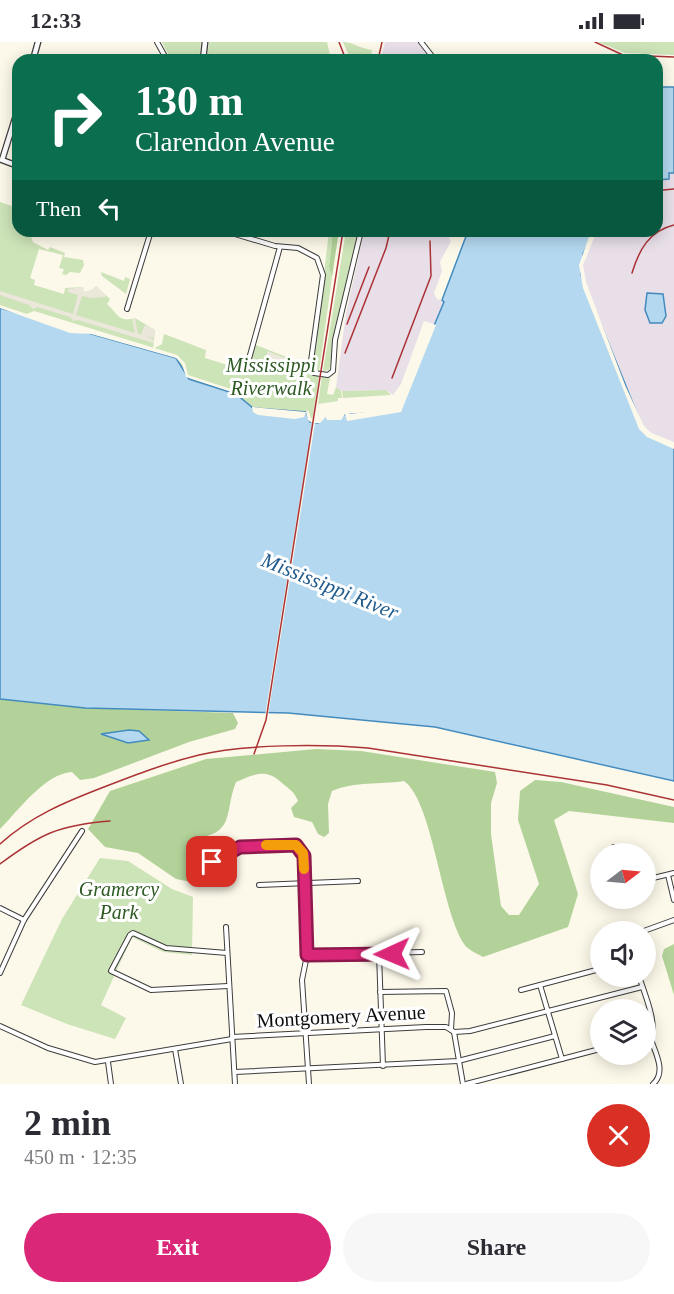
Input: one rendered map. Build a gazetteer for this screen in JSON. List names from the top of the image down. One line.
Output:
{"streets":{"street":["Montgomery Avenue"]},"water":["Mississippi River"],"parks":["Mississippi Riverwalk","Gramercy Park"],"north":"right","page":{"status":"12:33","turn":["130 m","Clarendon Avenue"],"then":"Then","heading":["2 min","450 m · 12:35"],"buttons":["Exit","Share"]}}
